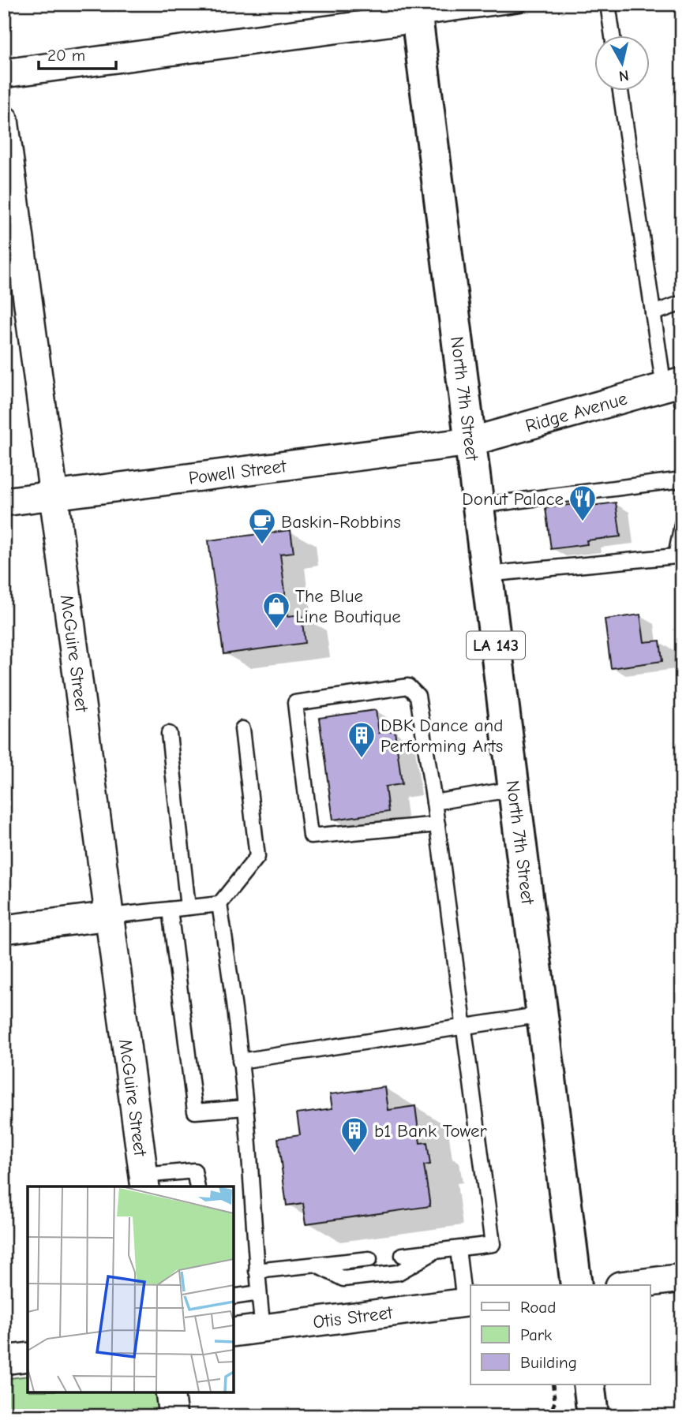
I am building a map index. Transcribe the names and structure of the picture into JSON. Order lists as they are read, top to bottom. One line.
{"streets":{"main road":["North 7th Street","LA 143"],"street":["Ridge Avenue","Powell Street","McGuire Street","Otis Street"]},"crossings":[["North 7th Street","Ridge Avenue"],["North 7th Street","Powell Street"],["Ridge Avenue","Powell Street"],["Powell Street","McGuire Street"]],"places":{"restaurant":["Donut Palace"],"cafe":["Baskin-Robbins"],"shop":["The Blue Line Boutique"],"building":["DBK Dance and Performing Arts","b1 Bank Tower"]},"legend":["Road","Park","Building"],"scale_bar":"20 m","north":"bottom"}
